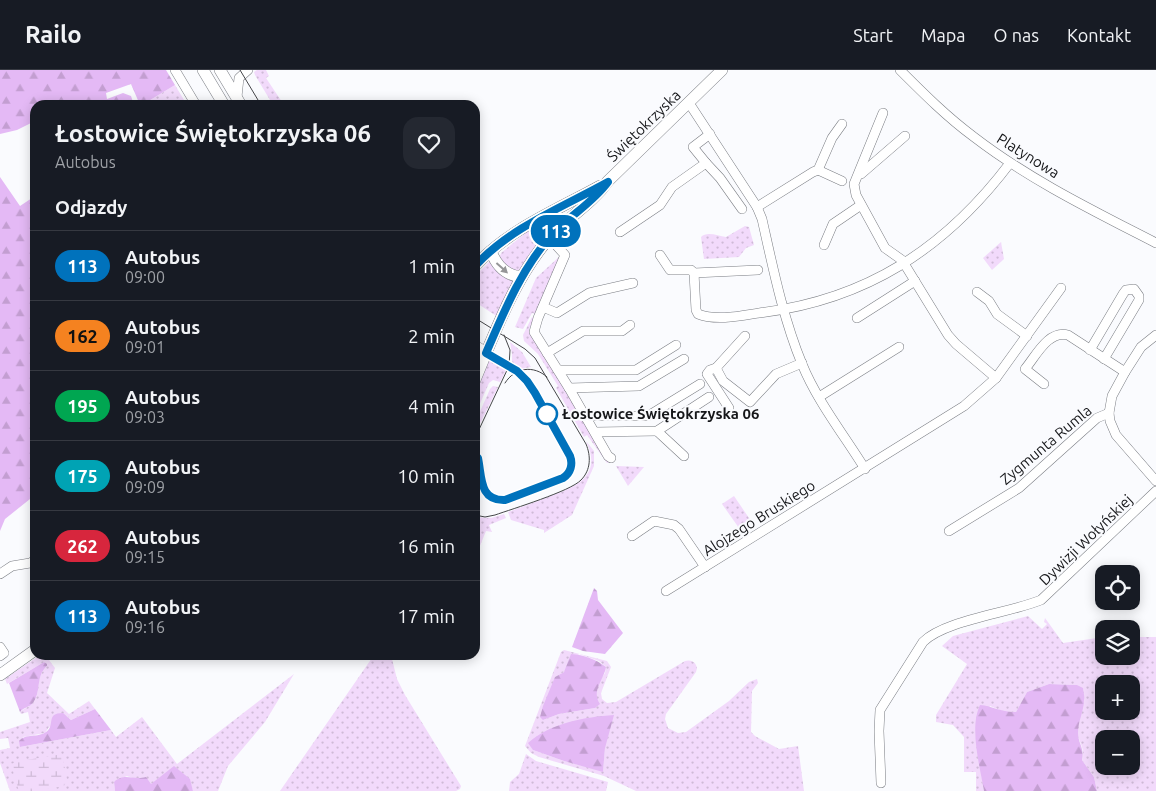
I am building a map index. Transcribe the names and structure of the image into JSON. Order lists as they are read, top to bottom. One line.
{"streets":{"main road":["Świętokrzyska"],"street":["Platynowa","Zygmunta Rumla","Alojzego Bruskiego","Dywizji Wołyńskiej"]},"places":["Łostowice Świętokrzyska 06"],"lines":["bus line 113"],"page":{"header":"Railo","nav":["Start","Mapa","O nas","Kontakt"],"on_map":"113","heading":[["Łostowice Świętokrzyska 06","Autobus"],"Odjazdy"],"list":[{"mark":"113","name":"Autobus","note":"09:00","value":"1 min"},{"mark":"162","name":"Autobus","note":"09:01","value":"2 min"},{"mark":"195","name":"Autobus","note":"09:03","value":"4 min"},{"mark":"175","name":"Autobus","note":"09:09","value":"10 min"},{"mark":"262","name":"Autobus","note":"09:15","value":"16 min"},{"mark":"113","name":"Autobus","note":"09:16","value":"17 min"}],"map_buttons":["+","−"]}}
